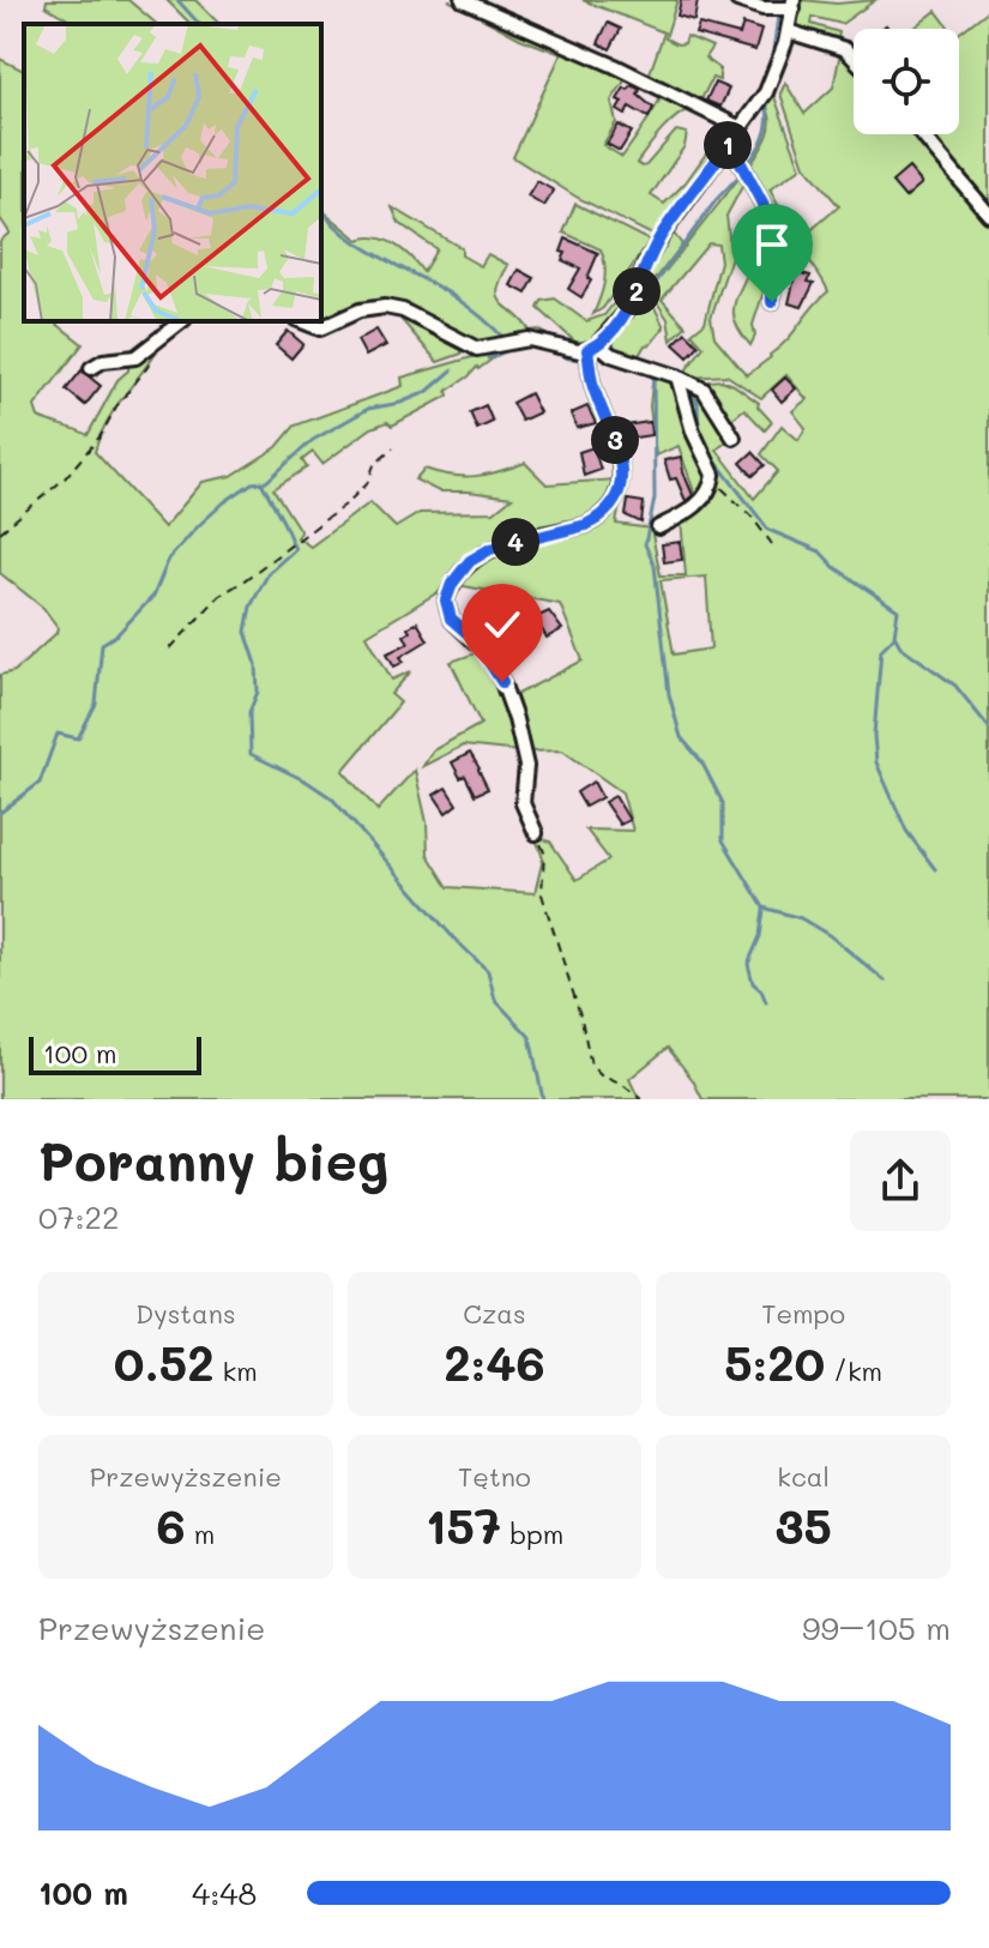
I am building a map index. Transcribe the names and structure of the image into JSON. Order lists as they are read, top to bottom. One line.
{"scale_bar":"100 m","page":{"pins":["1","2","3","4"],"scale":"100 m","heading":["Poranny bieg","07:22"],"stats":[["Dystans","0.52 km"],["Czas","2:46"],["Tempo","5:20 /km"],["Przewyższenie","6 m"],["Tętno","157 bpm"],["kcal","35"]],"chart":["Przewyższenie","99–105 m"],"list":[{"name":"100 m","note":"4:48"}]}}
